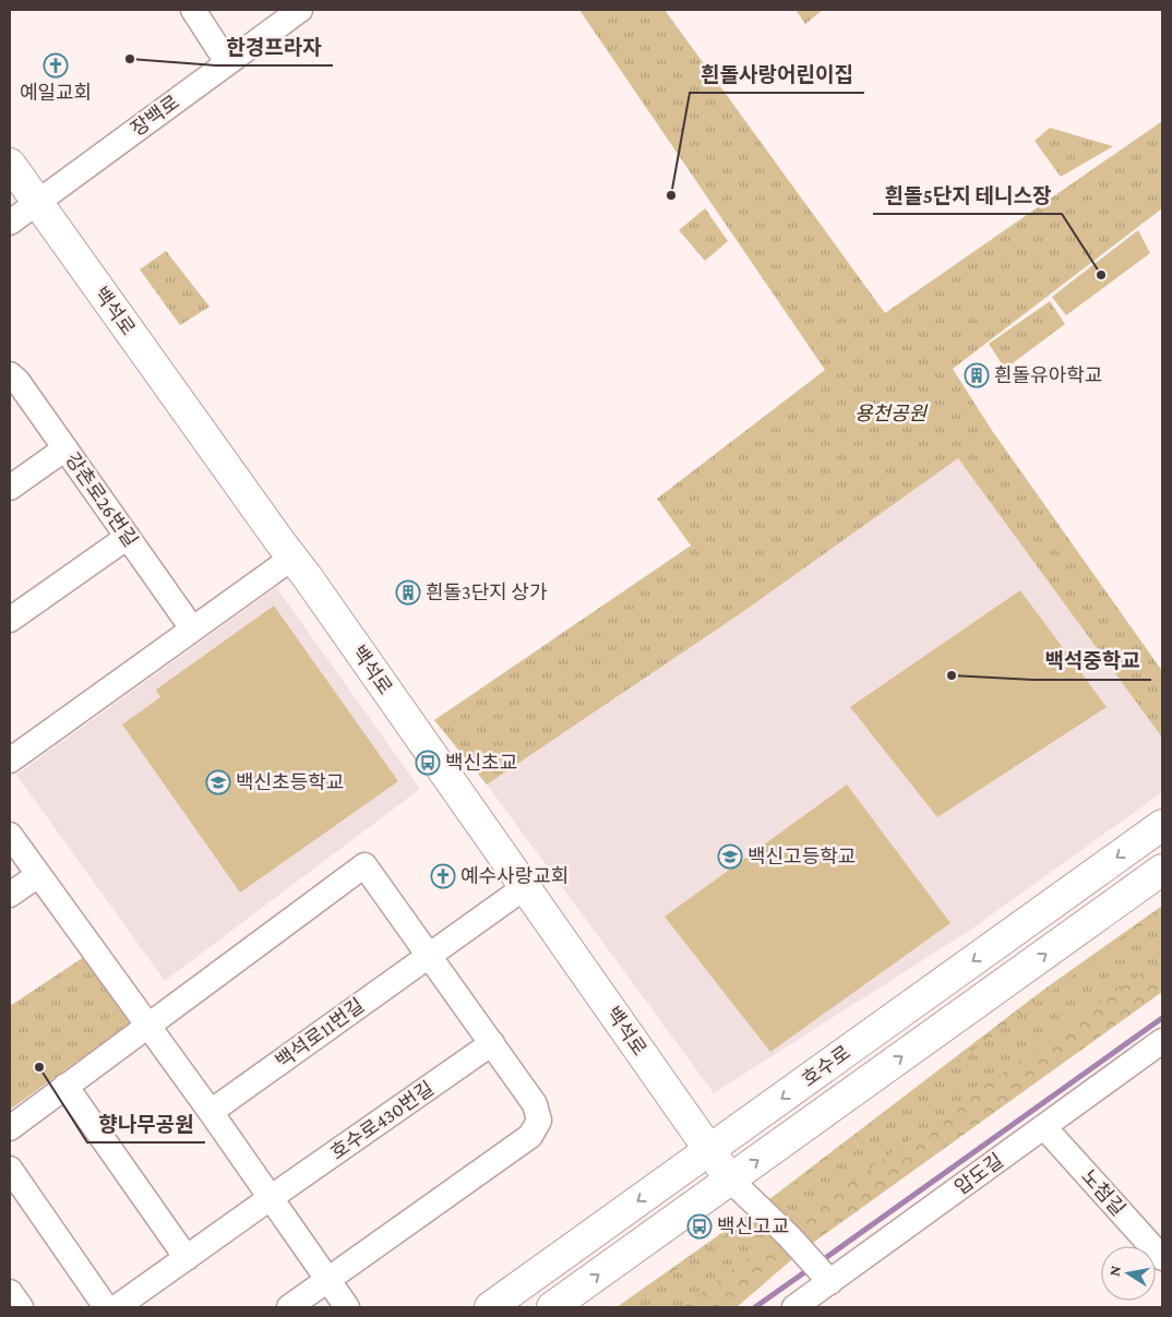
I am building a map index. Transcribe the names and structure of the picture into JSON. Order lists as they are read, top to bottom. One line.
{"streets":{"main road":["백석로","호수로"],"street":["장백로","강촌로26번길","백석로11번길","호수로430번길","압도길","노첨길"]},"crossings":[["장백로","백석로"],["백석로","백석로11번길"],["백석로","호수로"],["압도길","노첨길"]],"parks":["용천공원"],"places":{"other":["한경프라자","흰돌사랑어린이집","흰돌5단지 테니스장","백석중학교","향나무공원"],"church":["예일교회","예수사랑교회"],"building":["흰돌유아학교","흰돌3단지 상가"],"bus stop":["백신초교","백신고교"],"school or university":["백신초등학교","백신고등학교"]},"north":"left"}
